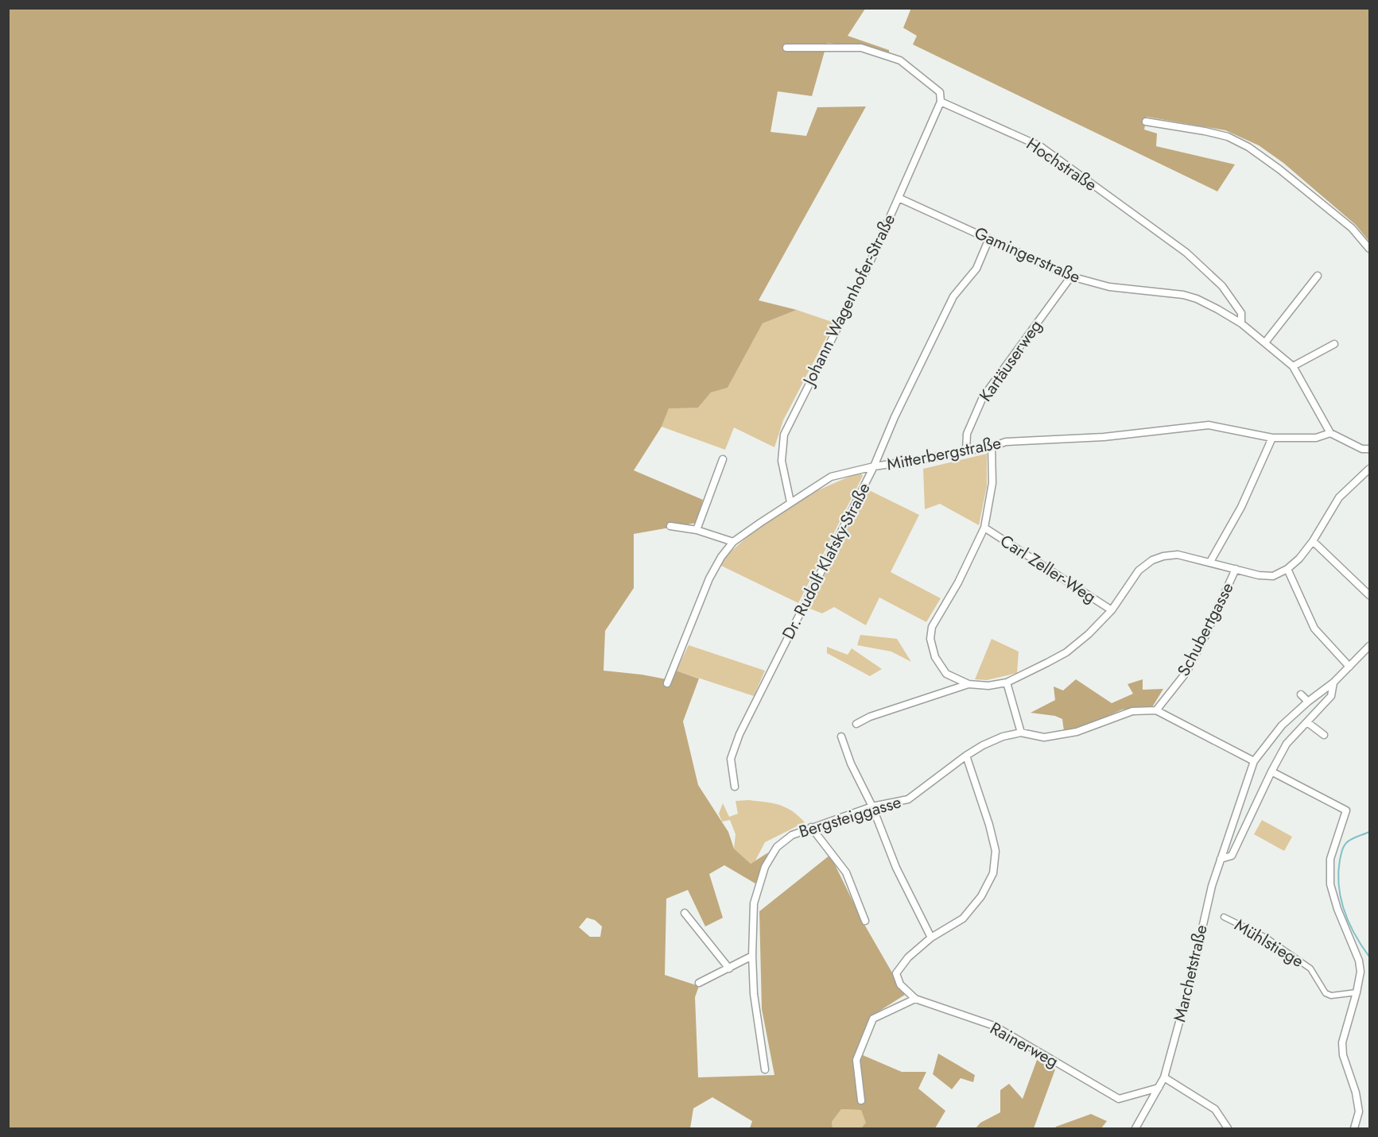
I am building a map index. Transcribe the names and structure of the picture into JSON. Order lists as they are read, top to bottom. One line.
{"streets":{"street":["Hochstraße","Gamingerstraße","Johann Wagenhofer-Straße","Kartäuserweg","Mitterbergstraße","Dr. Rudolf Klafsky-Straße","Carl Zeller-Weg","Schubertgasse","Bergsteiggasse","Mühlstiege","Marchetstraße","Rainerweg"]},"crossings":[["Hochstraße","Gamingerstraße"],["Hochstraße","Johann Wagenhofer-Straße"],["Gamingerstraße","Johann Wagenhofer-Straße"],["Gamingerstraße","Kartäuserweg"],["Gamingerstraße","Dr. Rudolf Klafsky-Straße"],["Johann Wagenhofer-Straße","Mitterbergstraße"],["Kartäuserweg","Mitterbergstraße"],["Mitterbergstraße","Dr. Rudolf Klafsky-Straße"],["Mitterbergstraße","Schubertgasse"],["Schubertgasse","Bergsteiggasse"],["Bergsteiggasse","Marchetstraße"],["Marchetstraße","Rainerweg"]]}
